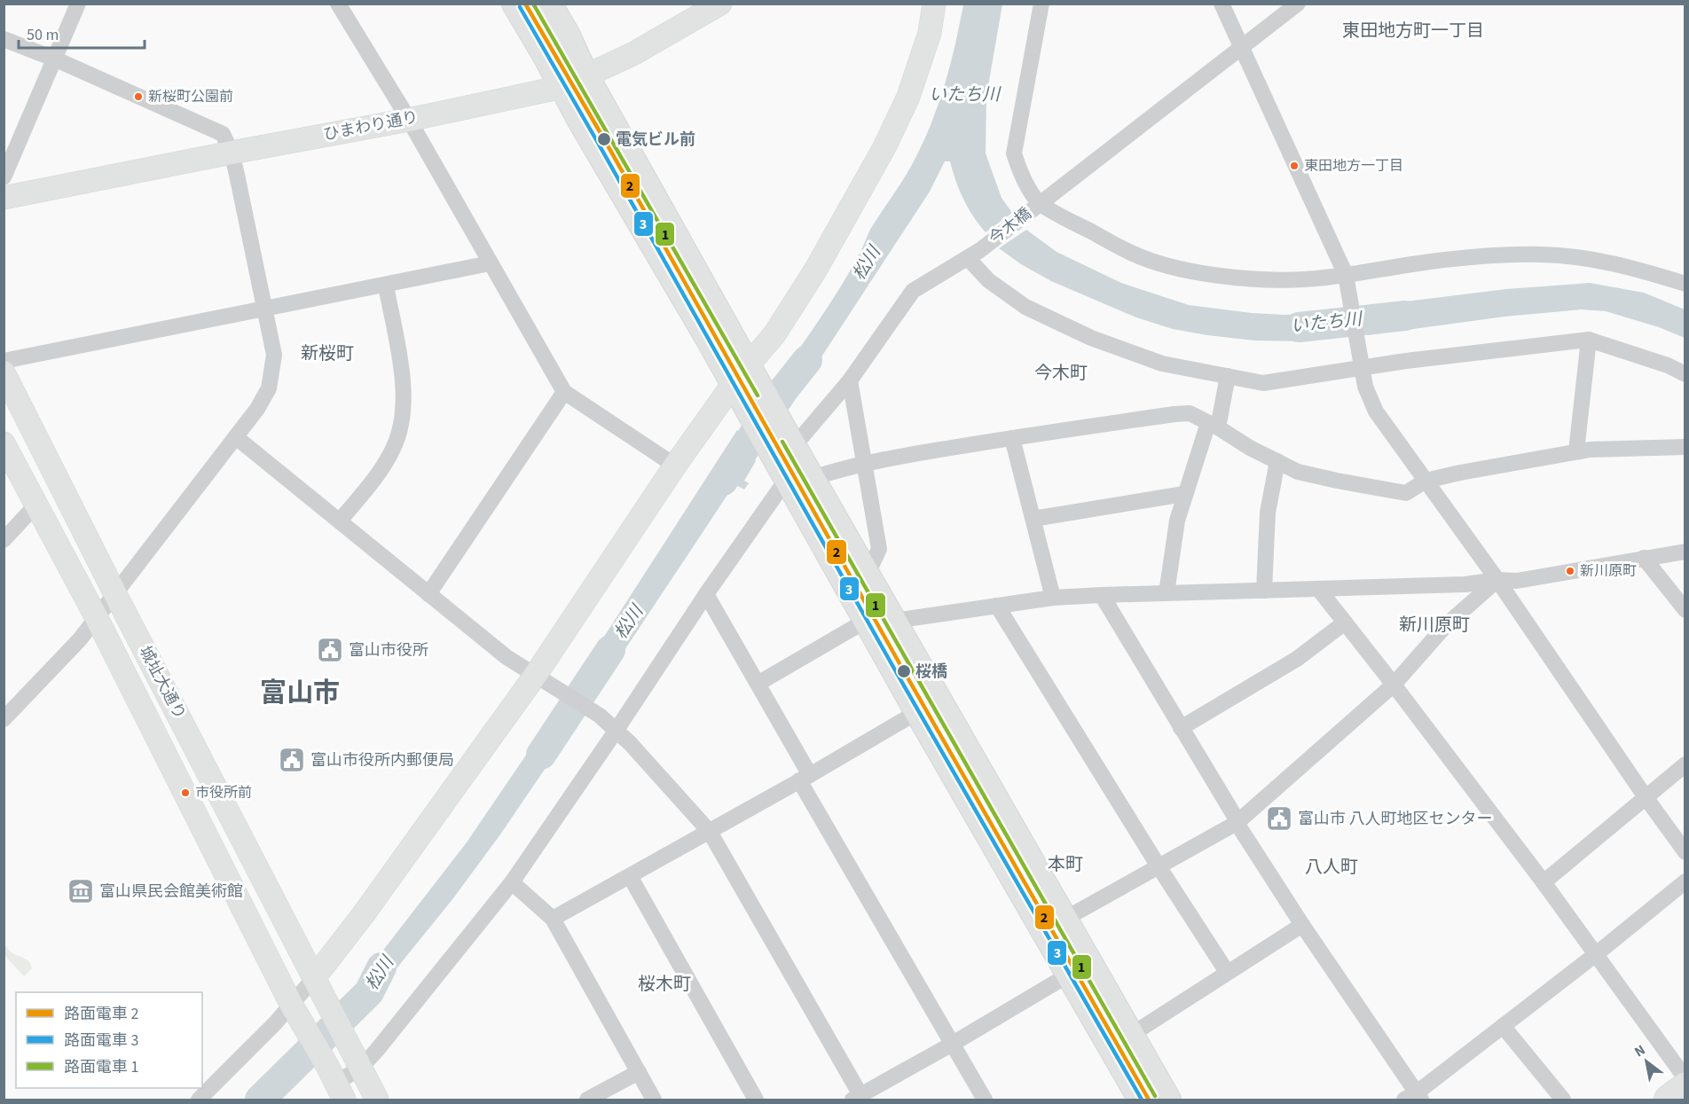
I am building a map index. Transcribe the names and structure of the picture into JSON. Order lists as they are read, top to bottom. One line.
{"streets":{"street":["ひまわり通り","今木橋","城址大通り"]},"districts":["東田地方町一丁目","新桜町","今木町","新川原町","富山市","本町","八人町","桜木町"],"water":["いたち川","松川"],"places":{"other":["新桜町公園前","電気ビル前","東田地方一丁目","新川原町","桜橋","市役所前"],"public building":["富山市役所","富山市役所内郵便局","富山市 八人町地区センター"],"museum":["富山県民会館美術館"]},"lines":["tram line 2","tram line 1","tram line 3"],"legend":["路面電車 2","路面電車 3","路面電車 1"],"scale_bar":"50 m","north":"top left"}
